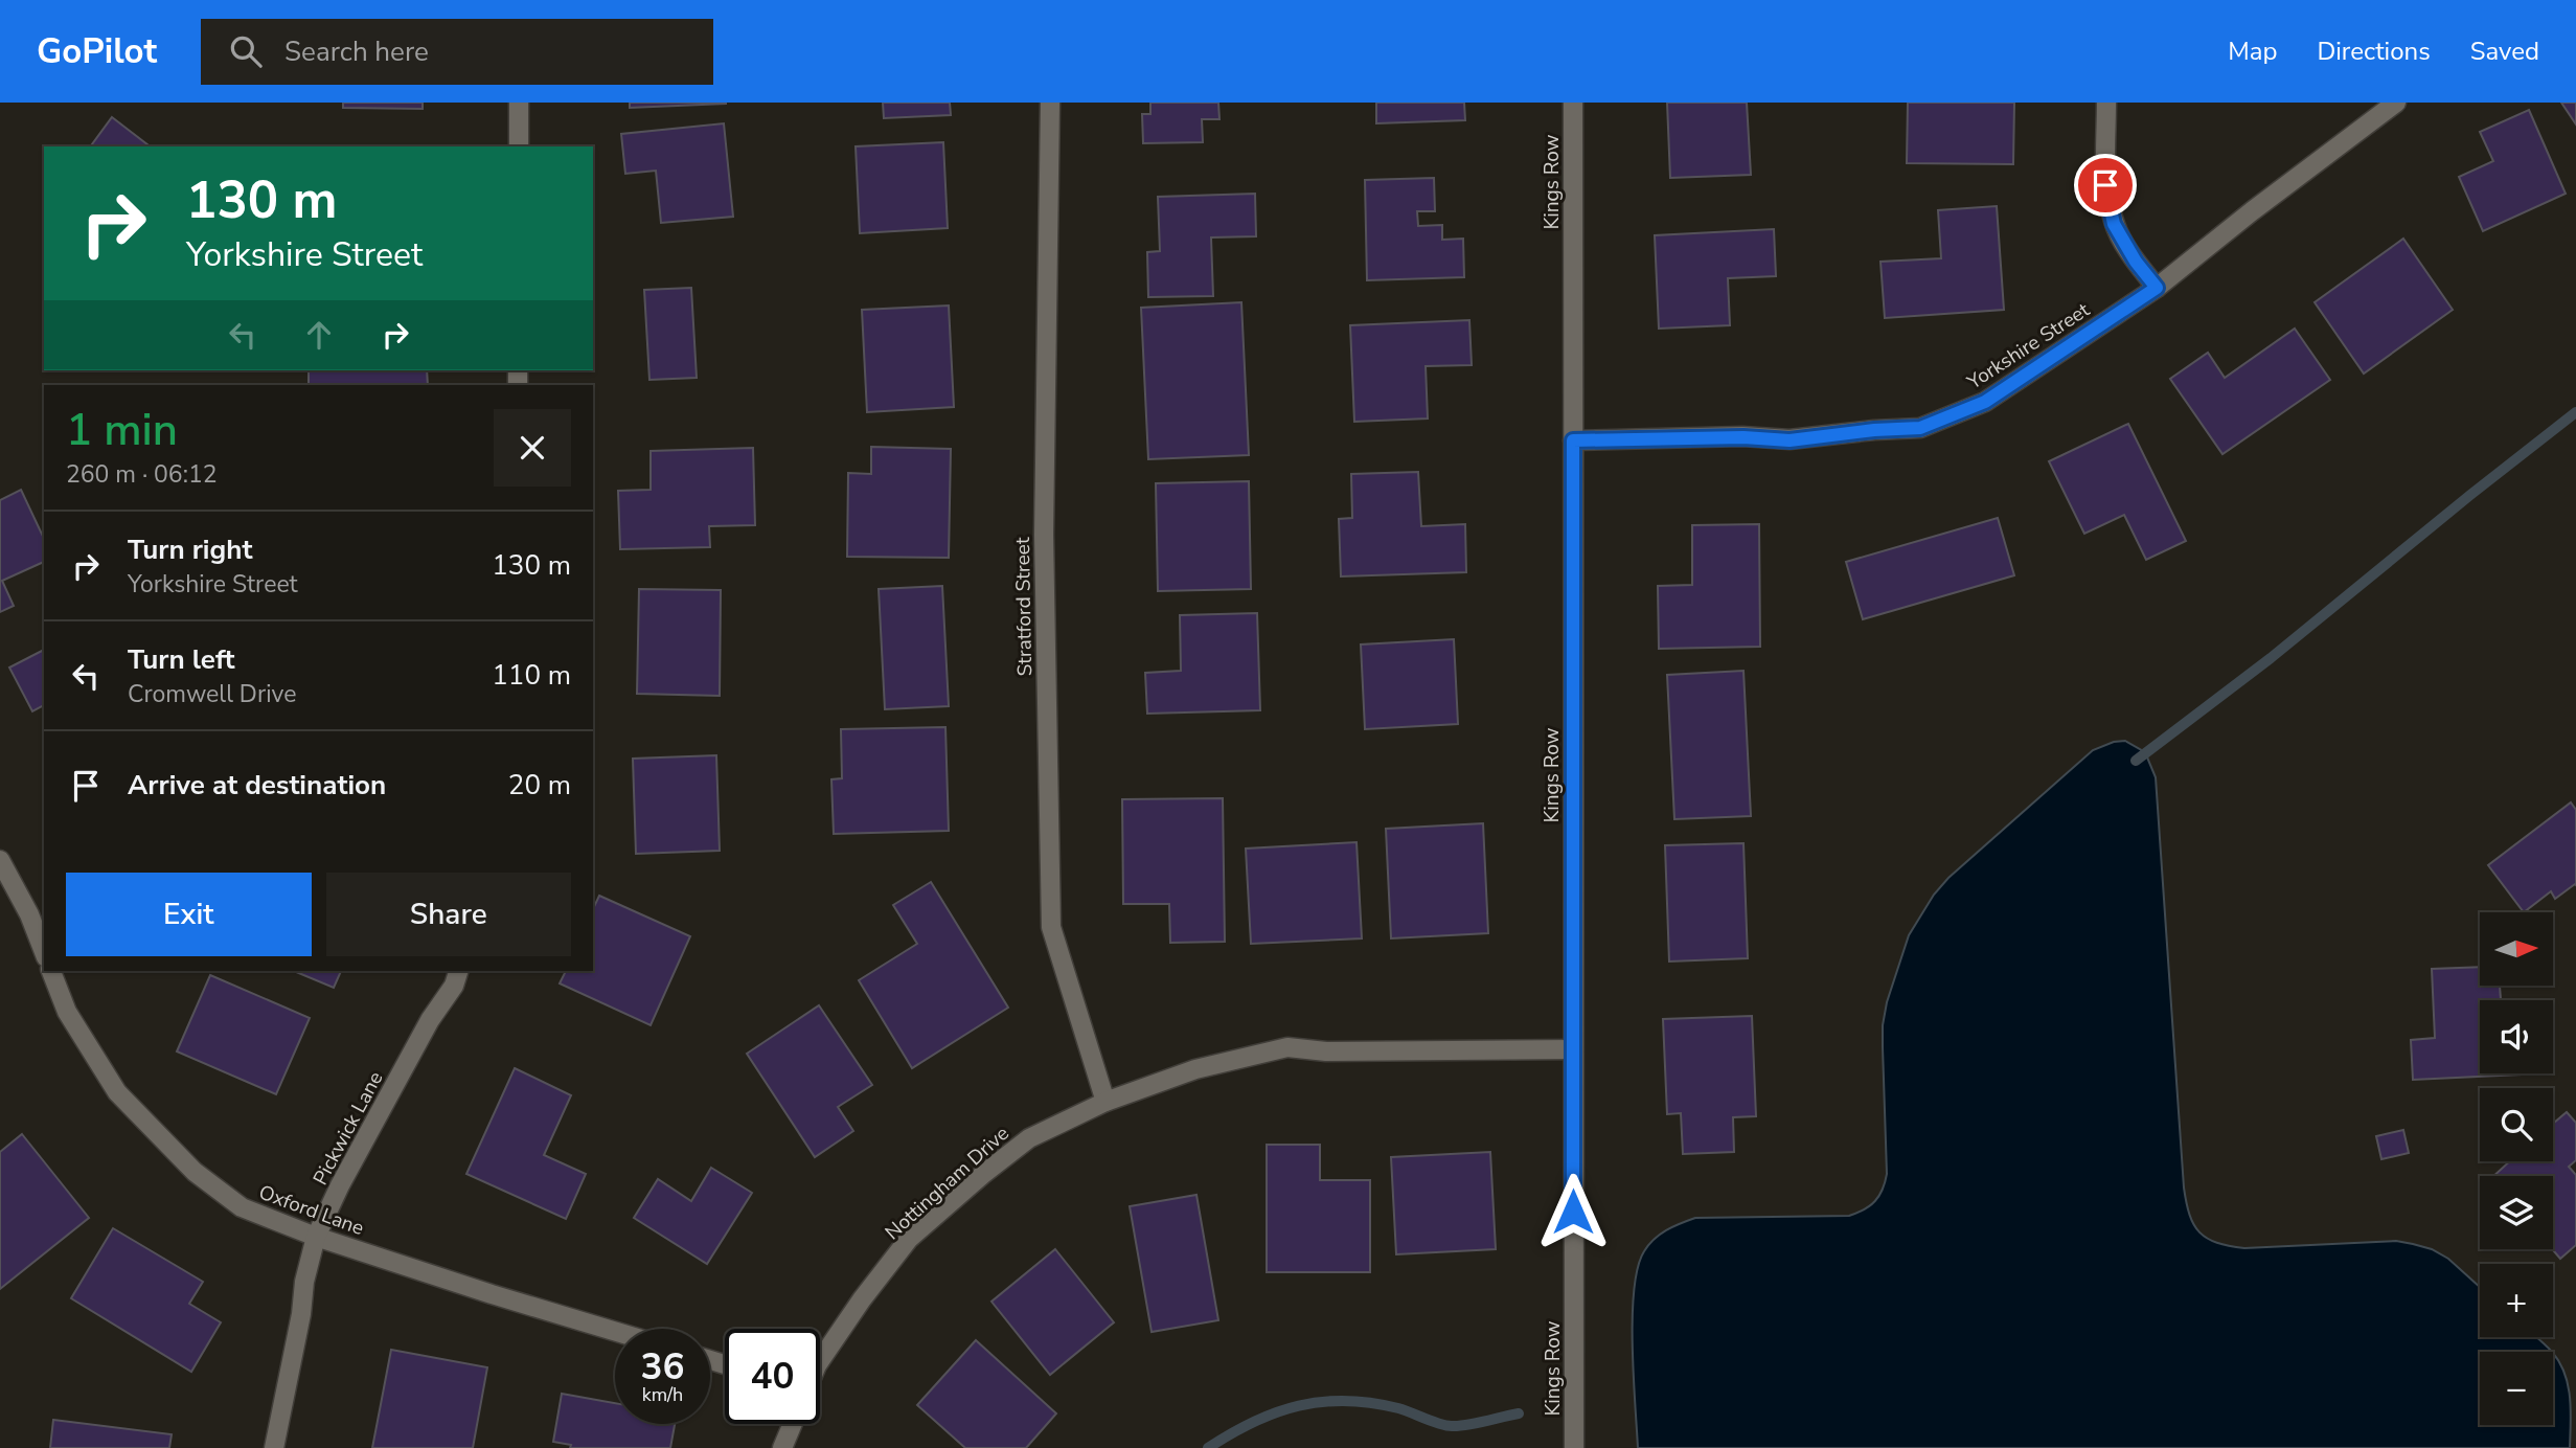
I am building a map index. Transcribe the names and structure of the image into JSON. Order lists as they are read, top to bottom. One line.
{"streets":{"street":["Kings Row","Yorkshire Street","Stratford Street","Pickwick Lane","Nottingham Drive","Oxford Lane"]},"crossings":[["Kings Row","Yorkshire Street"],["Kings Row","Nottingham Drive"],["Stratford Street","Nottingham Drive"],["Pickwick Lane","Oxford Lane"]],"north":"right","page":{"header":"GoPilot","search":"Search here","nav":["Map","Directions","Saved"],"turn":["130 m","Yorkshire Street"],"heading":["1 min","260 m · 06:12"],"list":[{"name":"Turn right","note":"Yorkshire Street","value":"130 m"},{"name":"Turn left","note":"Cromwell Drive","value":"110 m"},{"name":"Arrive at destination","value":"20 m"}],"buttons":["Exit","Share"],"map_buttons":["+","−"],"speed":"36 km/h","limit":"40"}}
